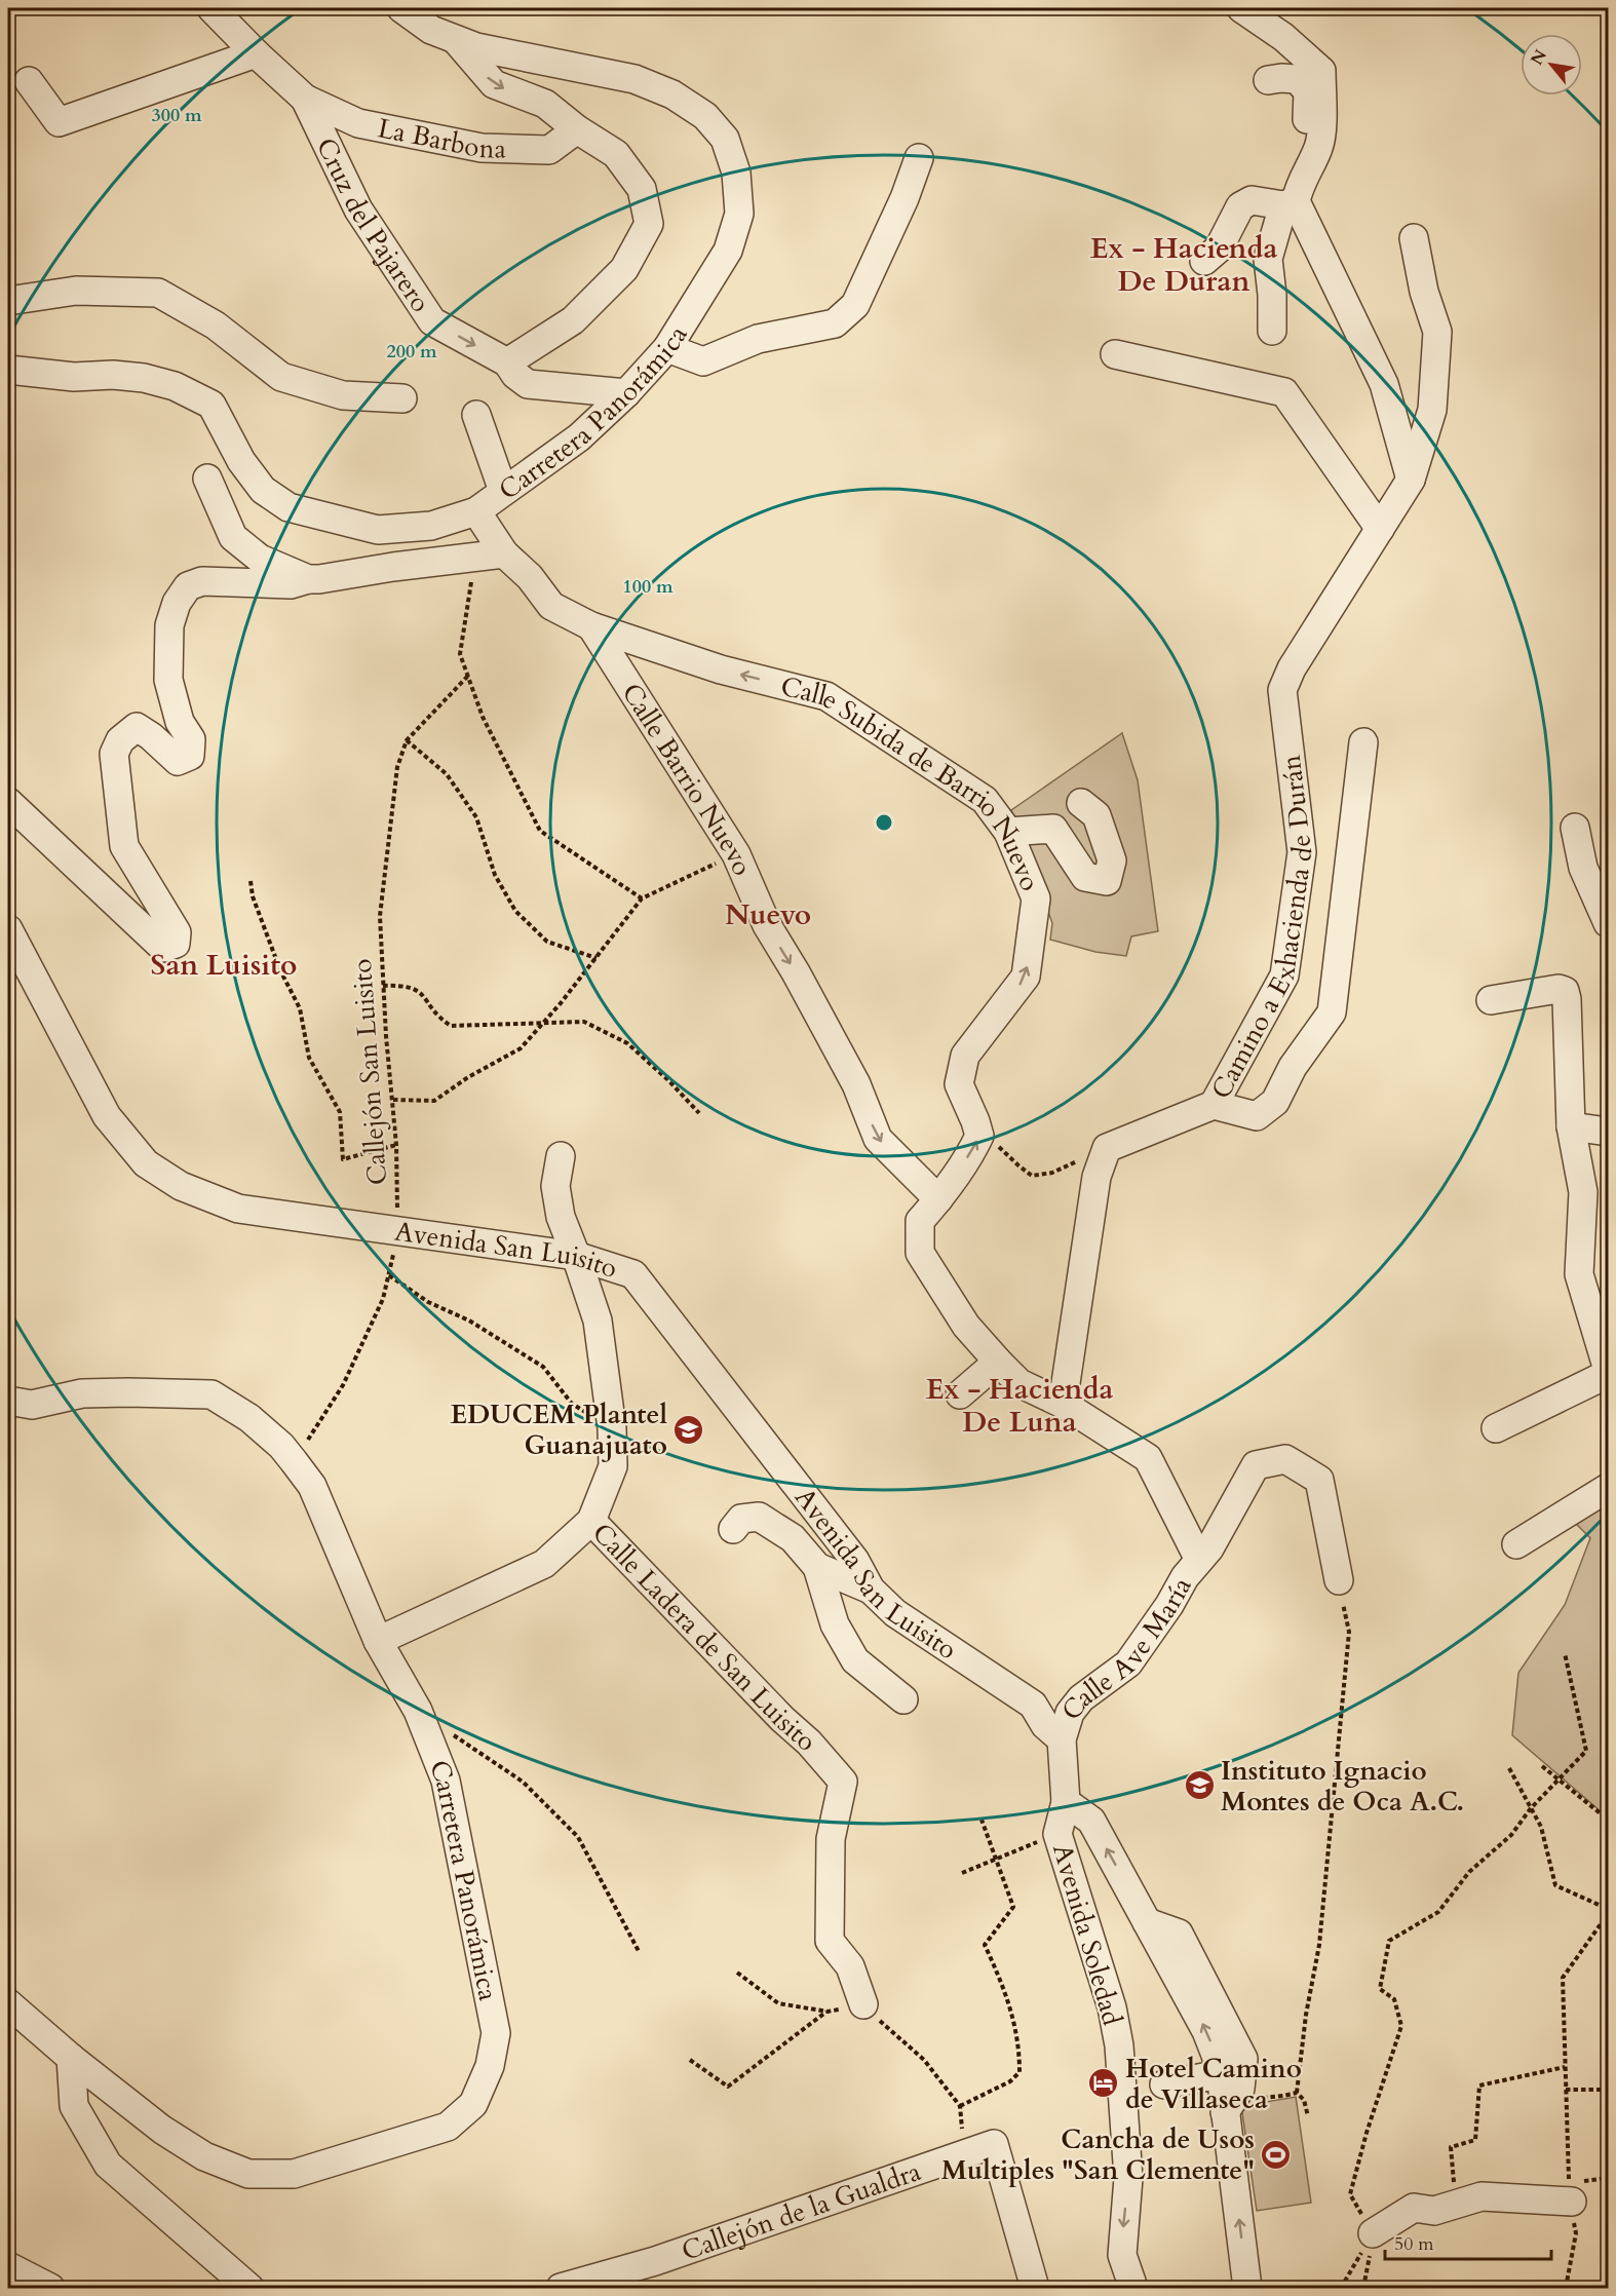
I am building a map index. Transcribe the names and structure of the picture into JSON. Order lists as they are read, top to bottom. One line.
{"streets":{"street":["La Barbona","Cruz del Pajarero","Carretera Panorámica","Calle Barrio Nuevo","Calle Subida de Barrio Nuevo","Camino a Exhacienda de Durán","Avenida San Luisito","Calle Ladera de San Luisito","Calle Ave María","Avenida Soledad","Callejón de la Gualdra"],"path":["Callejón San Luisito"]},"crossings":[["La Barbona","Cruz del Pajarero"],["Cruz del Pajarero","Carretera Panorámica"],["Carretera Panorámica","Callejón San Luisito"],["Calle Barrio Nuevo","Calle Subida de Barrio Nuevo"],["Callejón San Luisito","Avenida San Luisito"],["Avenida San Luisito","Calle Ladera de San Luisito"],["Avenida San Luisito","Calle Ave María"]],"one_way":["Calle Barrio Nuevo"],"districts":["Ex - Hacienda De Duran","Nuevo","San Luisito","Ex - Hacienda De Luna"],"places":{"school or university":["EDUCEM Plantel Guanajuato","Instituto Ignacio Montes de Oca A.C."],"hotel":["Hotel Camino de Villaseca"],"sports":["Cancha de Usos Multiples \"San Clemente\""]},"scale_bar":"50 m","north":"top left","rings":["300 m","200 m","100 m"]}
